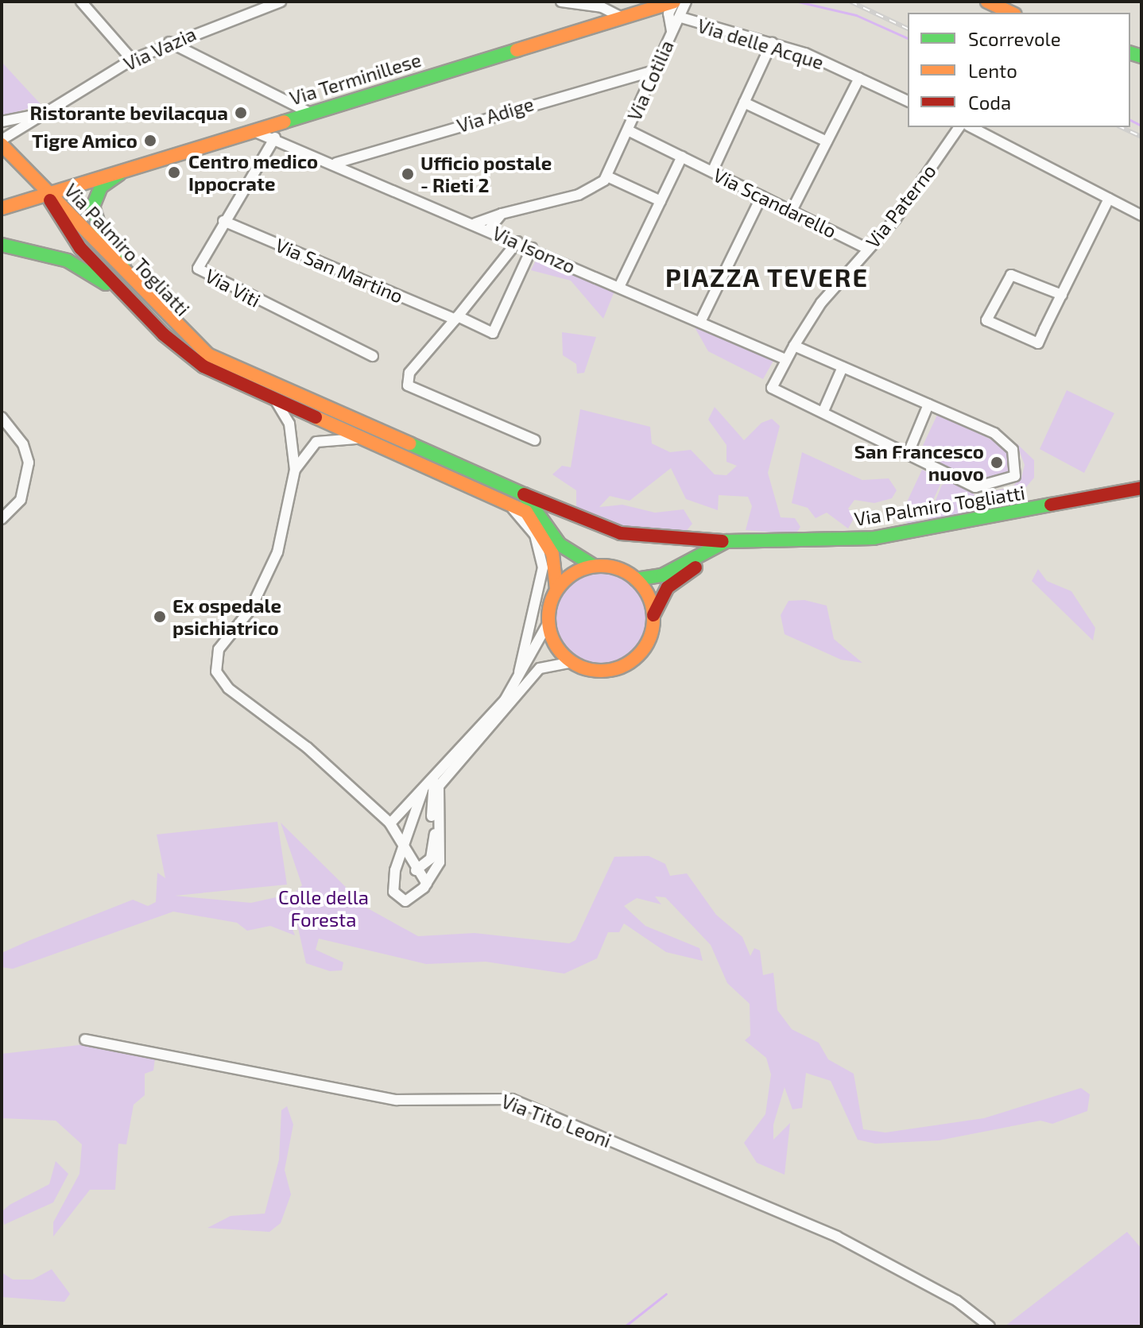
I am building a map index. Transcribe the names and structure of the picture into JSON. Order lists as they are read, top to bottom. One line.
{"streets":{"street":["Via delle Acque","Via Vazia","Via Terminillese","Via Cotilia","Via Adige","Via Scandarello","Via Paterno","Via Palmiro Togliatti","Via Isonzo","Via San Martino","Via Viti","Via Tito Leoni"]},"crossings":[["Via delle Acque","Via Terminillese"],["Via delle Acque","Via Cotilia"],["Via Terminillese","Via Palmiro Togliatti"],["Via Terminillese","Via Isonzo"],["Via Cotilia","Via Adige"],["Via Adige","Via Isonzo"],["Via Scandarello","Via Paterno"],["Via Paterno","Via Isonzo"],["Via Isonzo","Via San Martino"],["Via Isonzo","Via Viti"],["Via San Martino","Via Viti"]],"districts":["PIAZZA TEVERE"],"parks":["Colle della Foresta"],"places":["Ristorante bevilacqua","Tigre Amico","Centro medico Ippocrate","Ufficio postale - Rieti 2","San Francesco nuovo","Ex ospedale psichiatrico"],"legend":["Scorrevole","Lento","Coda"]}
